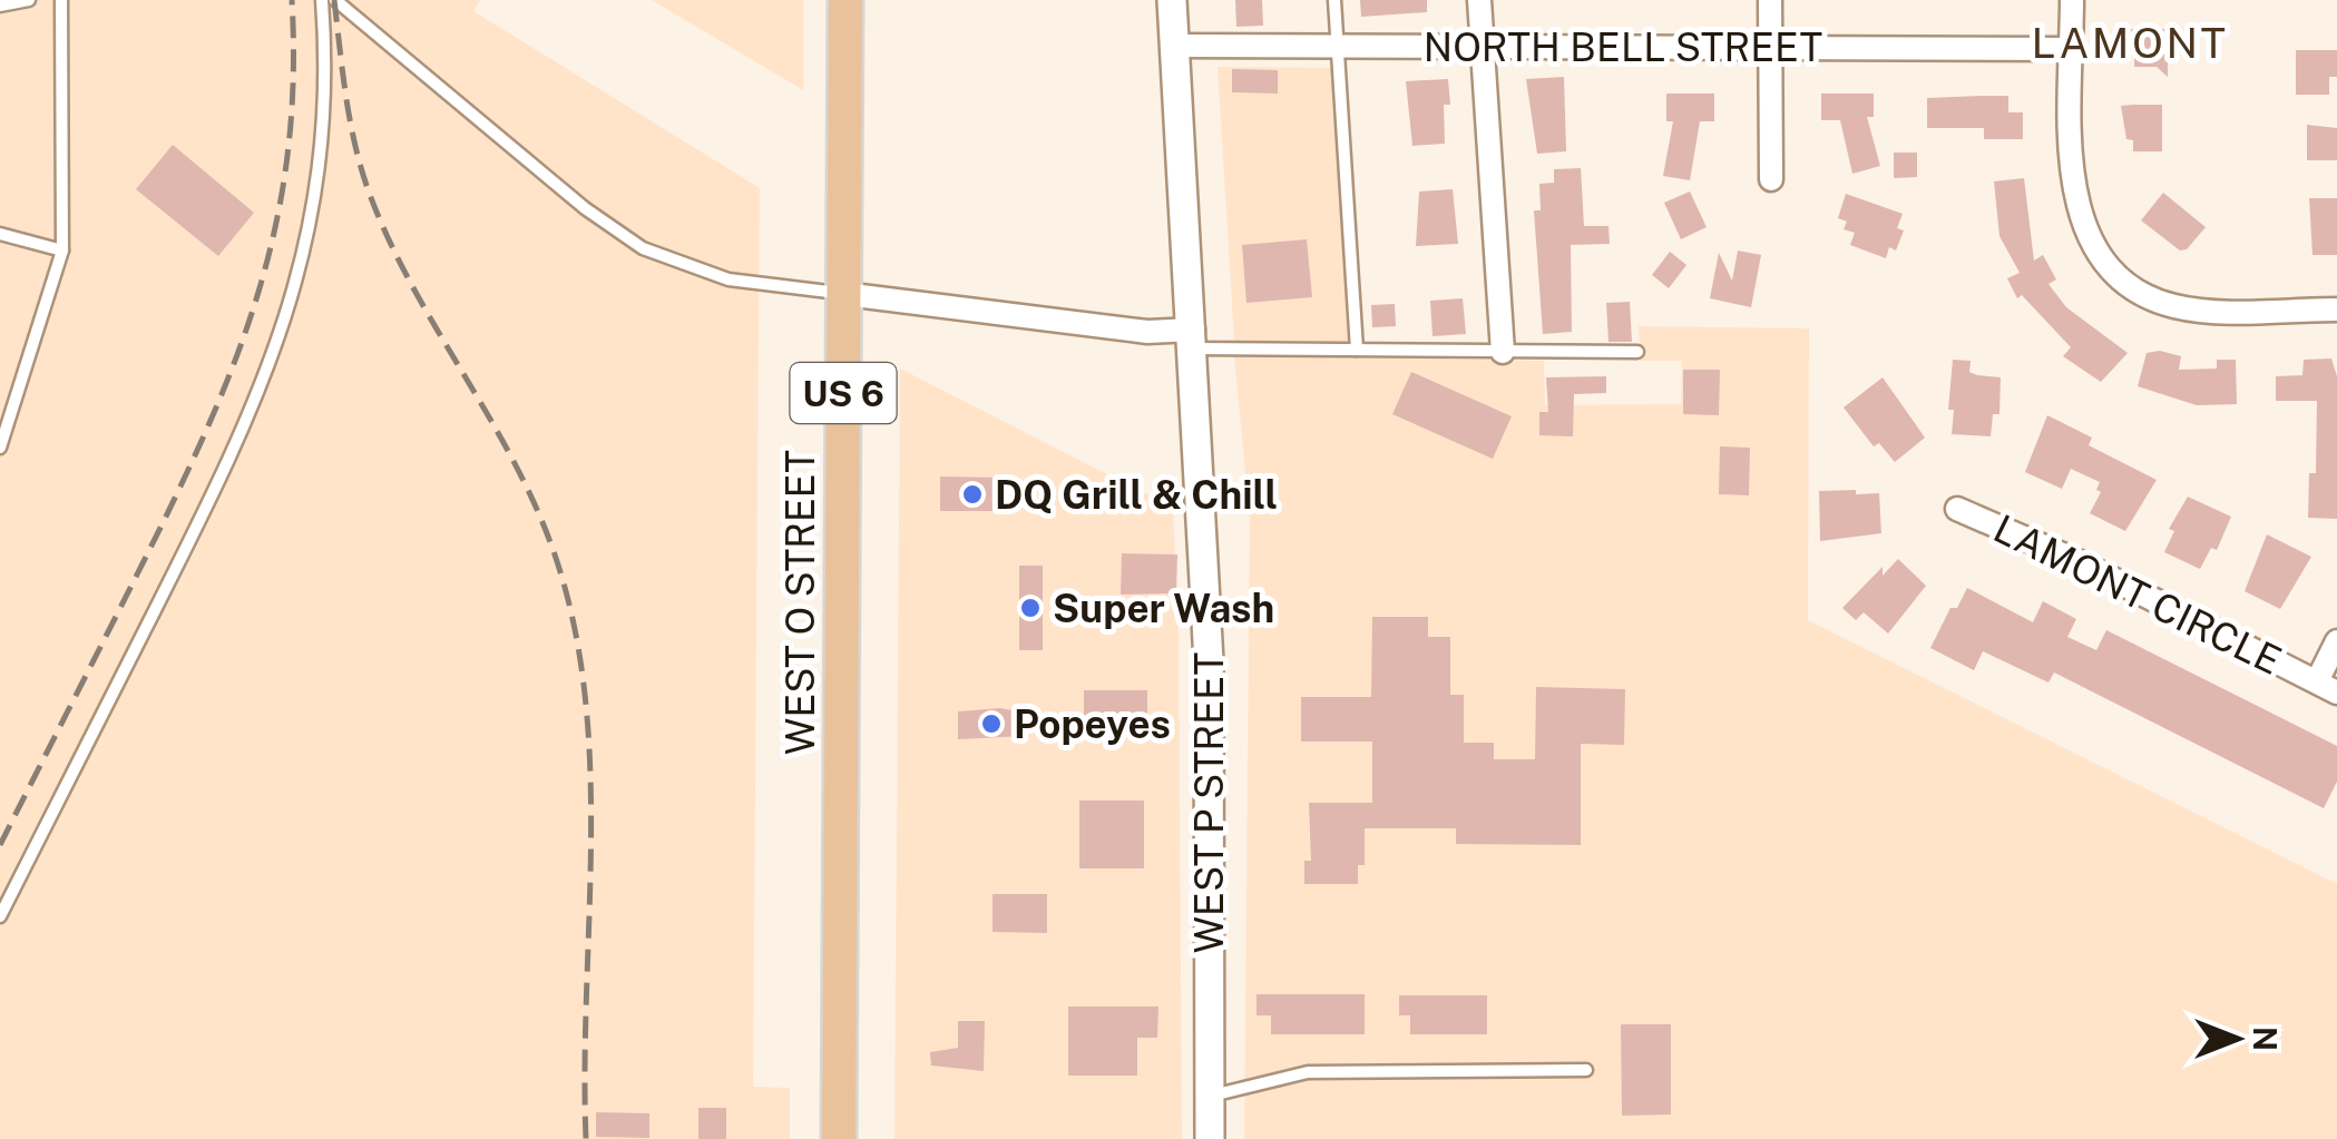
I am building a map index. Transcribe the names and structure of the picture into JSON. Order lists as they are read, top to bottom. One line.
{"streets":{"main road":["US 6","WEST O STREET"],"street":["NORTH BELL STREET","LAMONT CIRCLE","WEST P STREET"]},"crossings":[["NORTH BELL STREET","WEST P STREET"]],"districts":["LAMONT"],"places":["DQ Grill & Chill","Super Wash","Popeyes"],"north":"right"}
